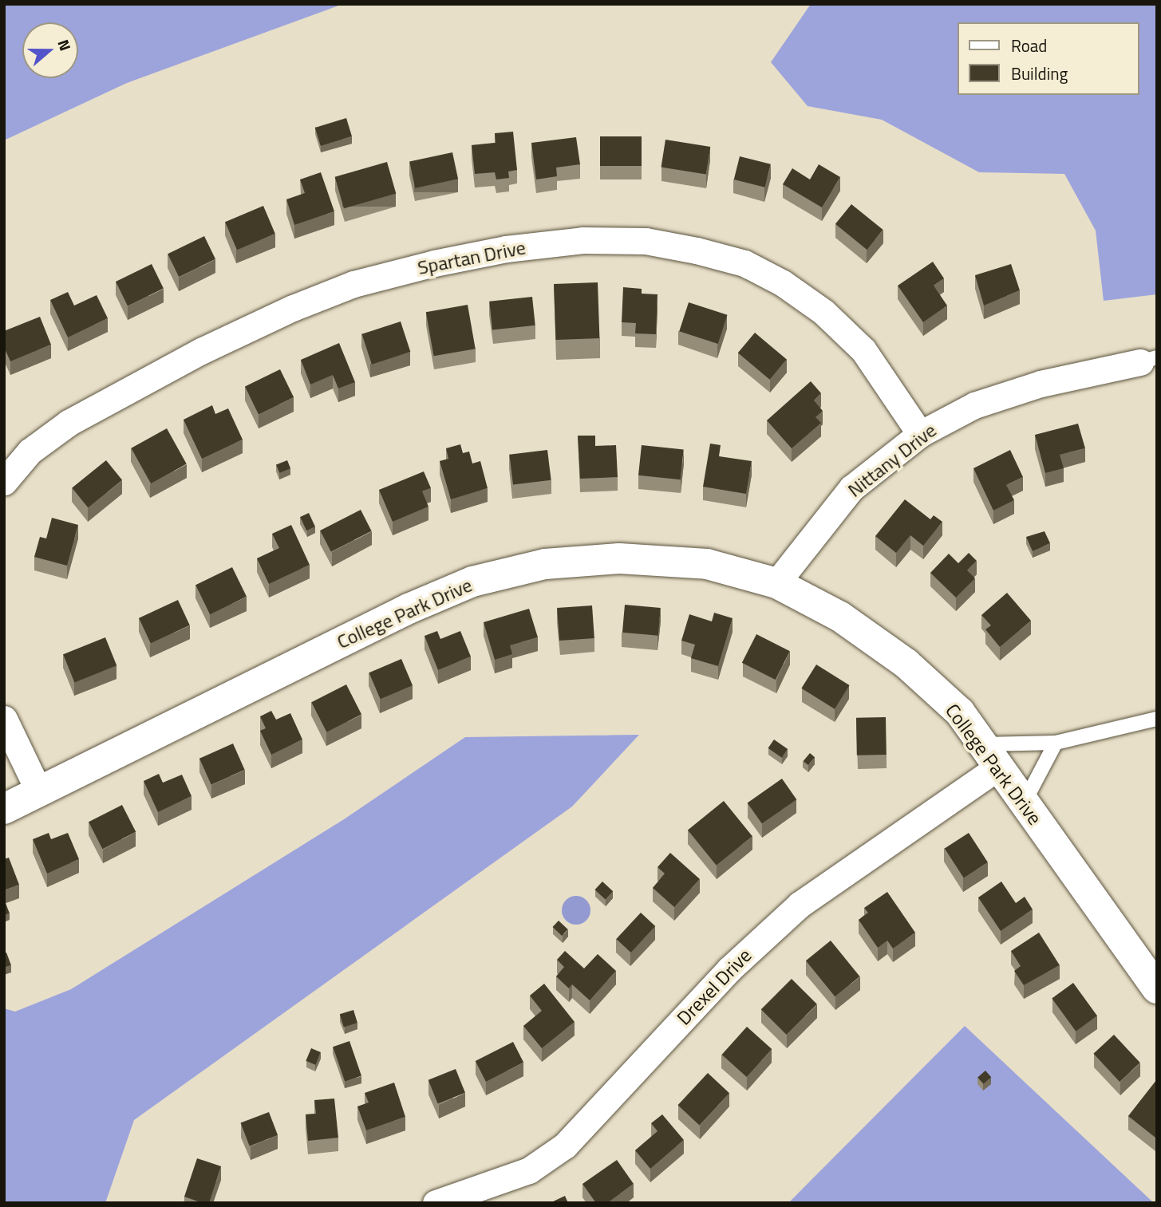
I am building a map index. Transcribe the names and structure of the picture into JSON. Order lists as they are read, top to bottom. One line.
{"streets":{"street":["Spartan Drive","Nittany Drive","College Park Drive","Drexel Drive"]},"crossings":[["Spartan Drive","Nittany Drive"],["Nittany Drive","College Park Drive"],["College Park Drive","Drexel Drive"]],"legend":["Road","Building"],"north":"right"}
